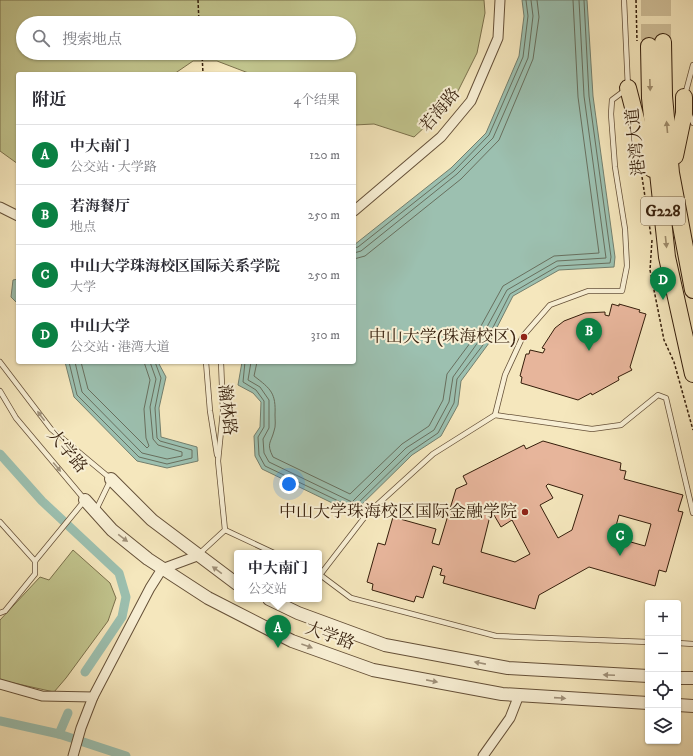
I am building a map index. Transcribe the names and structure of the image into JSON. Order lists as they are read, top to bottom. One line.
{"streets":{"highway":["港湾大道","G228"],"street":["若海路","大学路"],"lane":["瀚林路"]},"places":["中山大学(珠海校区)","中山大学珠海校区国际金融学院"],"page":{"search":"搜索地点","heading":["附近","4个结果"],"list":[{"mark":"A","name":"中大南门","note":"公交站 · 大学路","value":"120 m"},{"mark":"B","name":"若海餐厅","note":"地点","value":"250 m"},{"mark":"C","name":"中山大学珠海校区国际关系学院","note":"大学","value":"250 m"},{"mark":"D","name":"中山大学","note":"公交站 · 港湾大道","value":"310 m"}],"pins":["D","B","C","A"],"popup":["中大南门","公交站"],"map_buttons":["+","−"]}}
